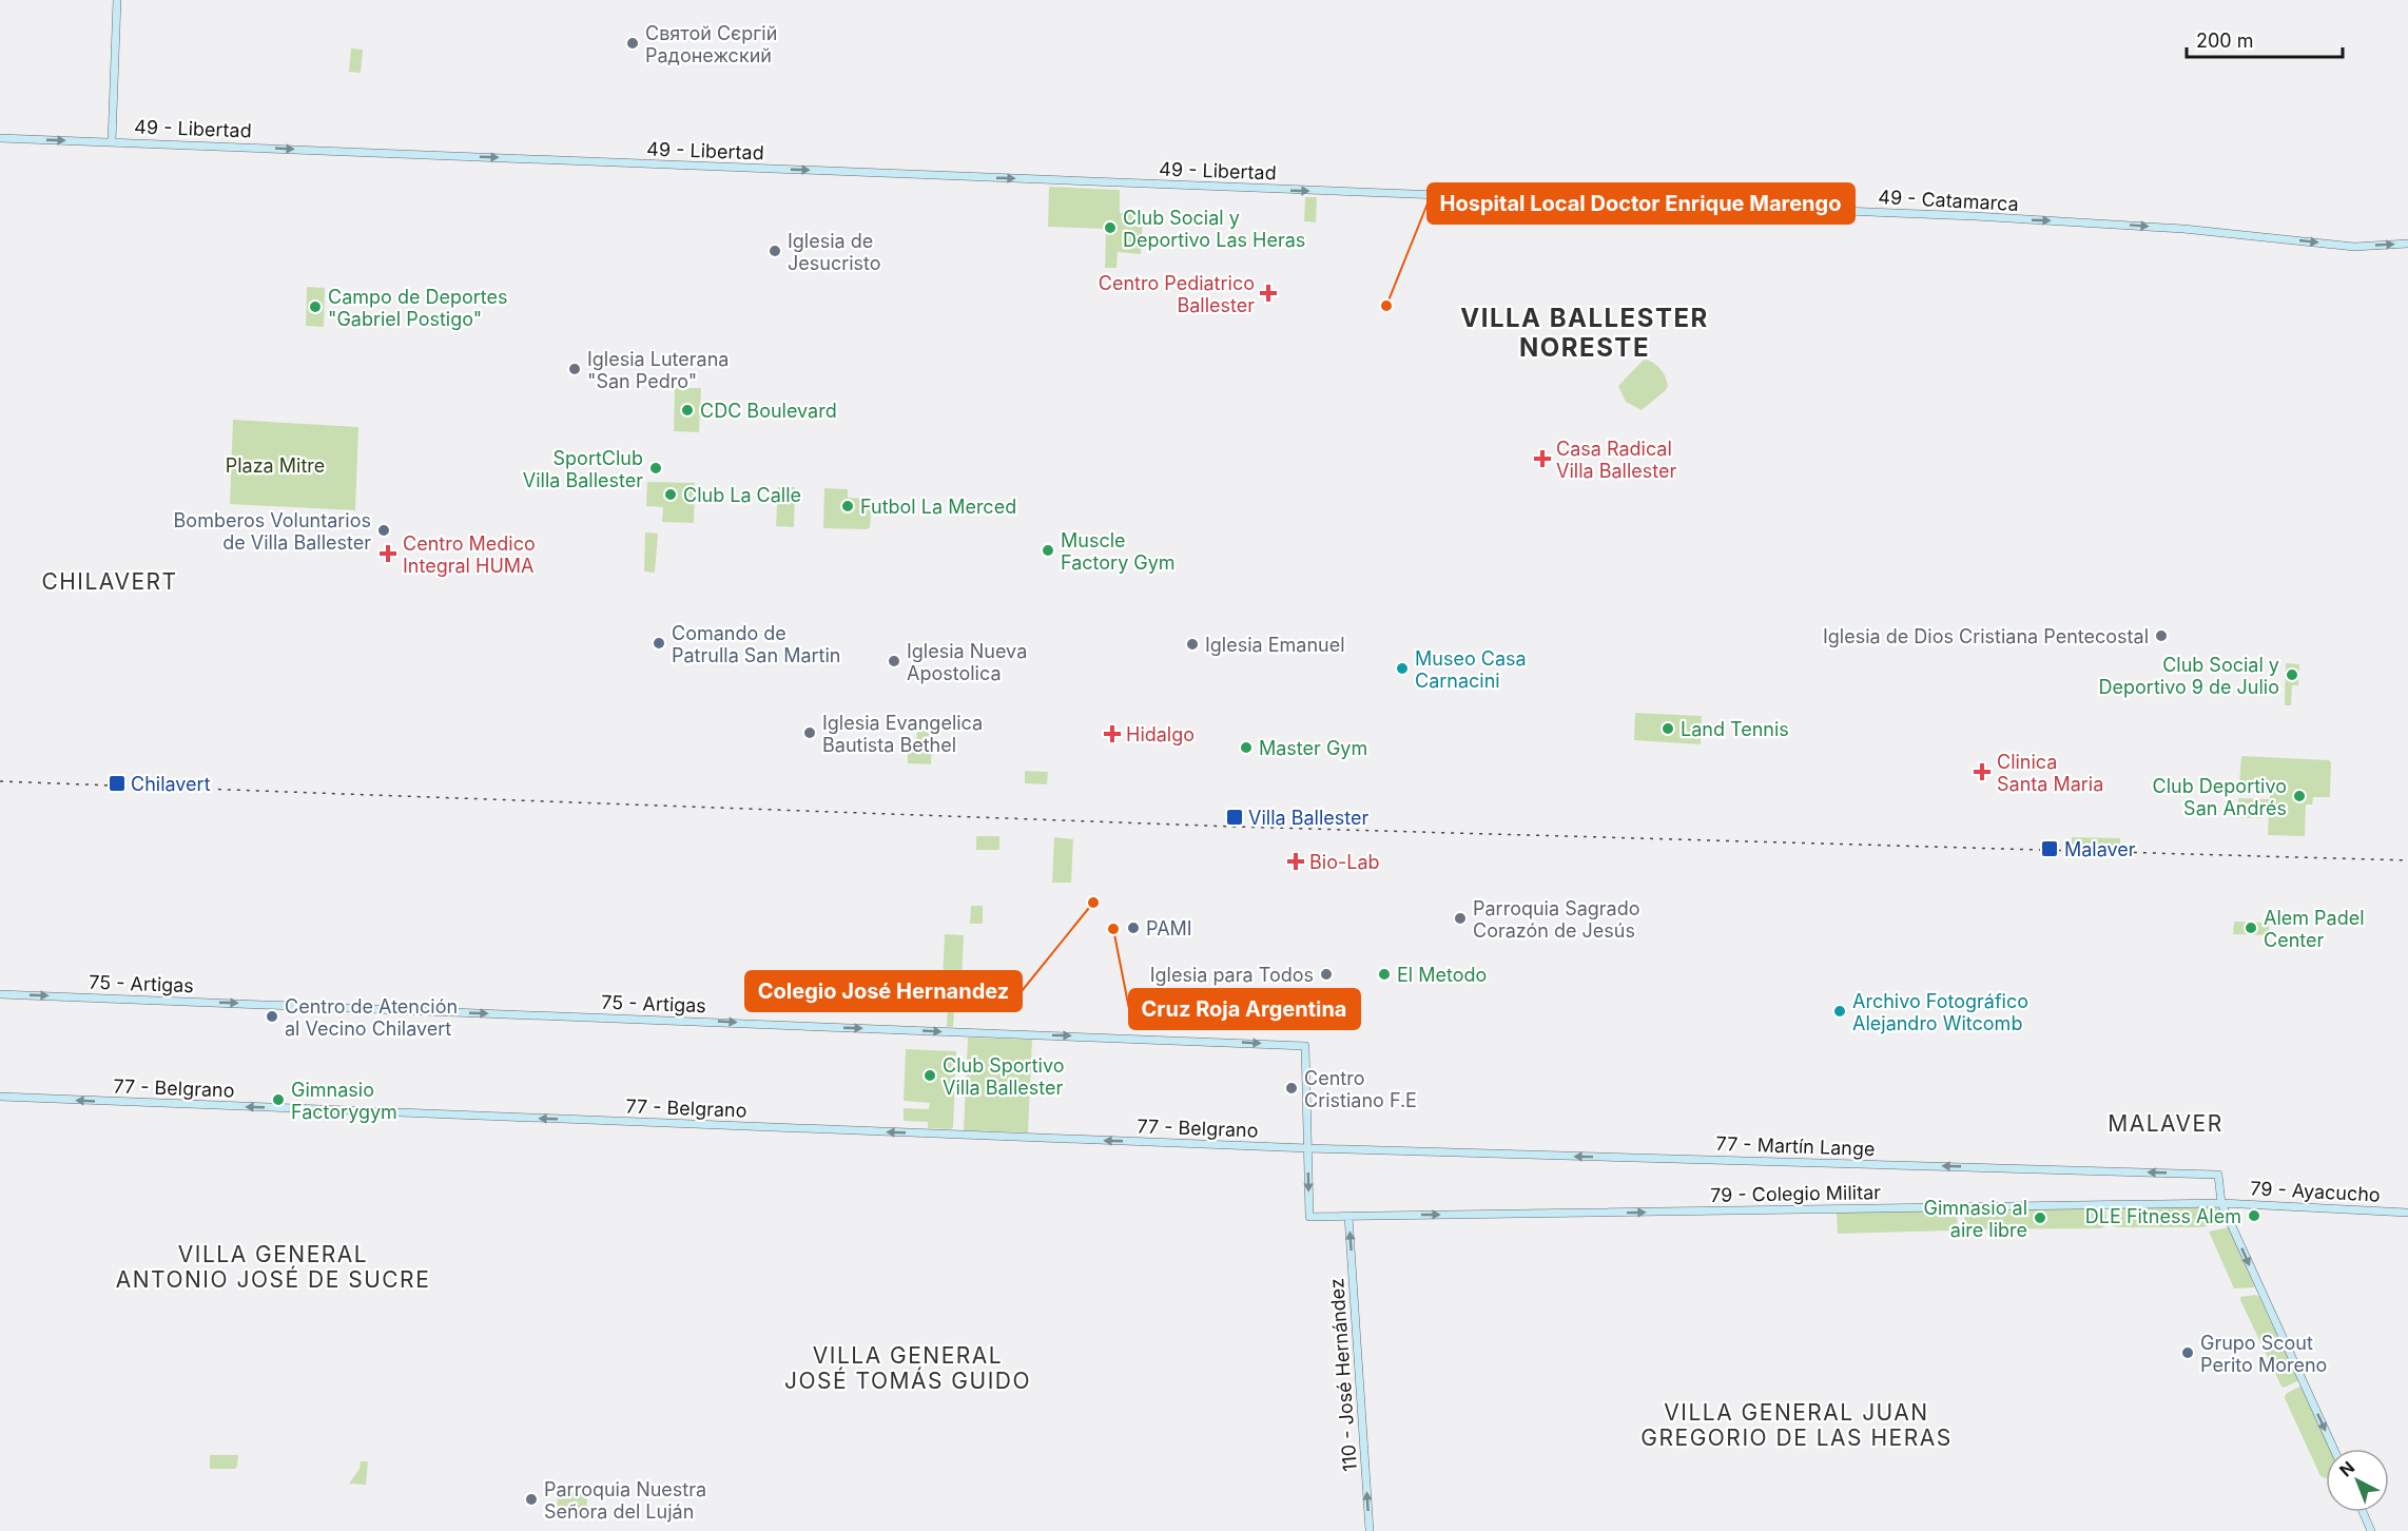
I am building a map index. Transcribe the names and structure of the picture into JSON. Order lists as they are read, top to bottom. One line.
{"streets":{"street":["49 - Libertad","49 - Catamarca","75 - Artigas","77 - Belgrano","77 - Martín Lange","79 - Ayacucho","79 - Colegio Militar","110 - José Hernández"]},"crossings":[["49 - Libertad","49 - Catamarca"],["75 - Artigas","77 - Belgrano"],["75 - Artigas","79 - Colegio Militar"],["77 - Belgrano","77 - Martín Lange"],["77 - Belgrano","79 - Colegio Militar"],["77 - Martín Lange","79 - Ayacucho"],["77 - Martín Lange","79 - Colegio Militar"],["79 - Ayacucho","79 - Colegio Militar"],["79 - Colegio Militar","110 - José Hernández"]],"one_way":["49 - Libertad","49 - Catamarca","75 - Artigas","77 - Belgrano","77 - Martín Lange","79 - Colegio Militar","110 - José Hernández"],"districts":["VILLA BALLESTER NORESTE","CHILAVERT","MALAVER","VILLA GENERAL ANTONIO JOSÉ DE SUCRE","VILLA GENERAL JOSÉ TOMÁS GUIDO","VILLA GENERAL JUAN GREGORIO DE LAS HERAS"],"parks":["Plaza Mitre"],"places":{"other":["Святой Cєргій Pадонежский","Club Social y Deportivo Las Heras","Iglesia de Jesucristo","Hospital Local Doctor Enrique Marengo","Campo de Deportes \"Gabriel Postigo\"","Iglesia Luterana \"San Pedro\"","CDC Boulevard","SportClub Villa Ballester","Club La Calle","Futbol La Merced","Bomberos Voluntarios de Villa Ballester","Muscle Factory Gym","Iglesia de Dios Cristiana Pentecostal","Comando de Patrulla San Martin","Iglesia Emanuel","Iglesia Nueva Apostolica","Museo Casa Carnacini","Club Social y Deportivo 9 de Julio","Land Tennis","Iglesia Evangelica Bautista Bethel","Master Gym","Club Deportivo San Andrés","Colegio José Hernandez","Parroquia Sagrado Corazón de Jesús","PAMI","Alem Padel Center","Cruz Roja Argentina","Iglesia para Todos","El Metodo","Archivo Fotográfico Alejandro Witcomb","Centro de Atención al Vecino Chilavert","Club Sportivo Villa Ballester","Centro Cristiano F.E","Gimnasio Factorygym","DLE Fitness Alem","Gimnasio al aire libre","Grupo Scout Perito Moreno","Parroquia Nuestra Señora del Luján"],"health":["Centro Pediatrico Ballester","Casa Radical Villa Ballester","Centro Medico Integral HUMA","Hidalgo","Clinica Santa Maria","Bio-Lab"],"transit":["Chilavert","Villa Ballester","Malaver"]},"scale_bar":"200 m","north":"top left"}
